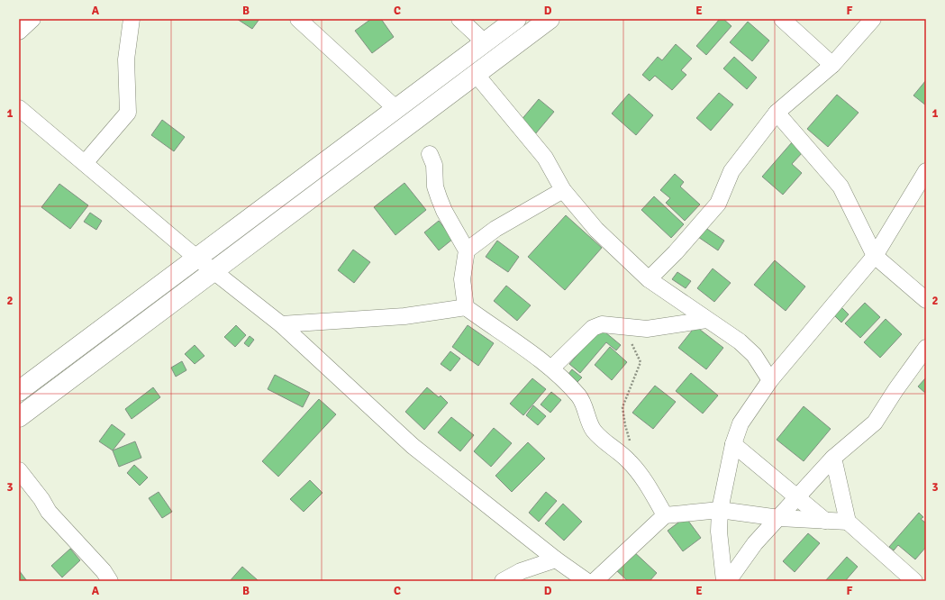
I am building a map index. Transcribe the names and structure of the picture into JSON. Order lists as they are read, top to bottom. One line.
{"grid":{"columns":["A","B","C","D","E","F"],"rows":["1","2","3"]}}
